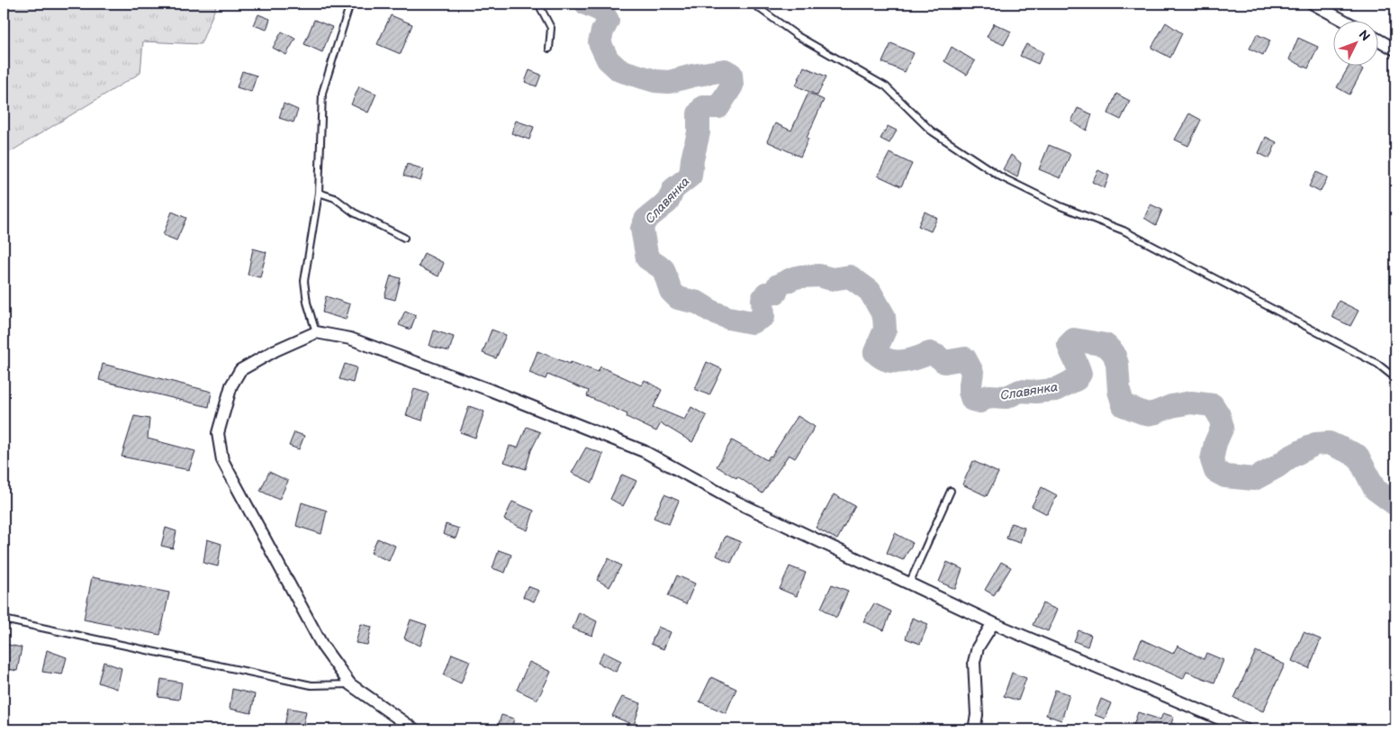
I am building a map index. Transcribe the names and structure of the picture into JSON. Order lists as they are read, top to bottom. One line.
{"water":["Славянка"],"north":"top right"}
